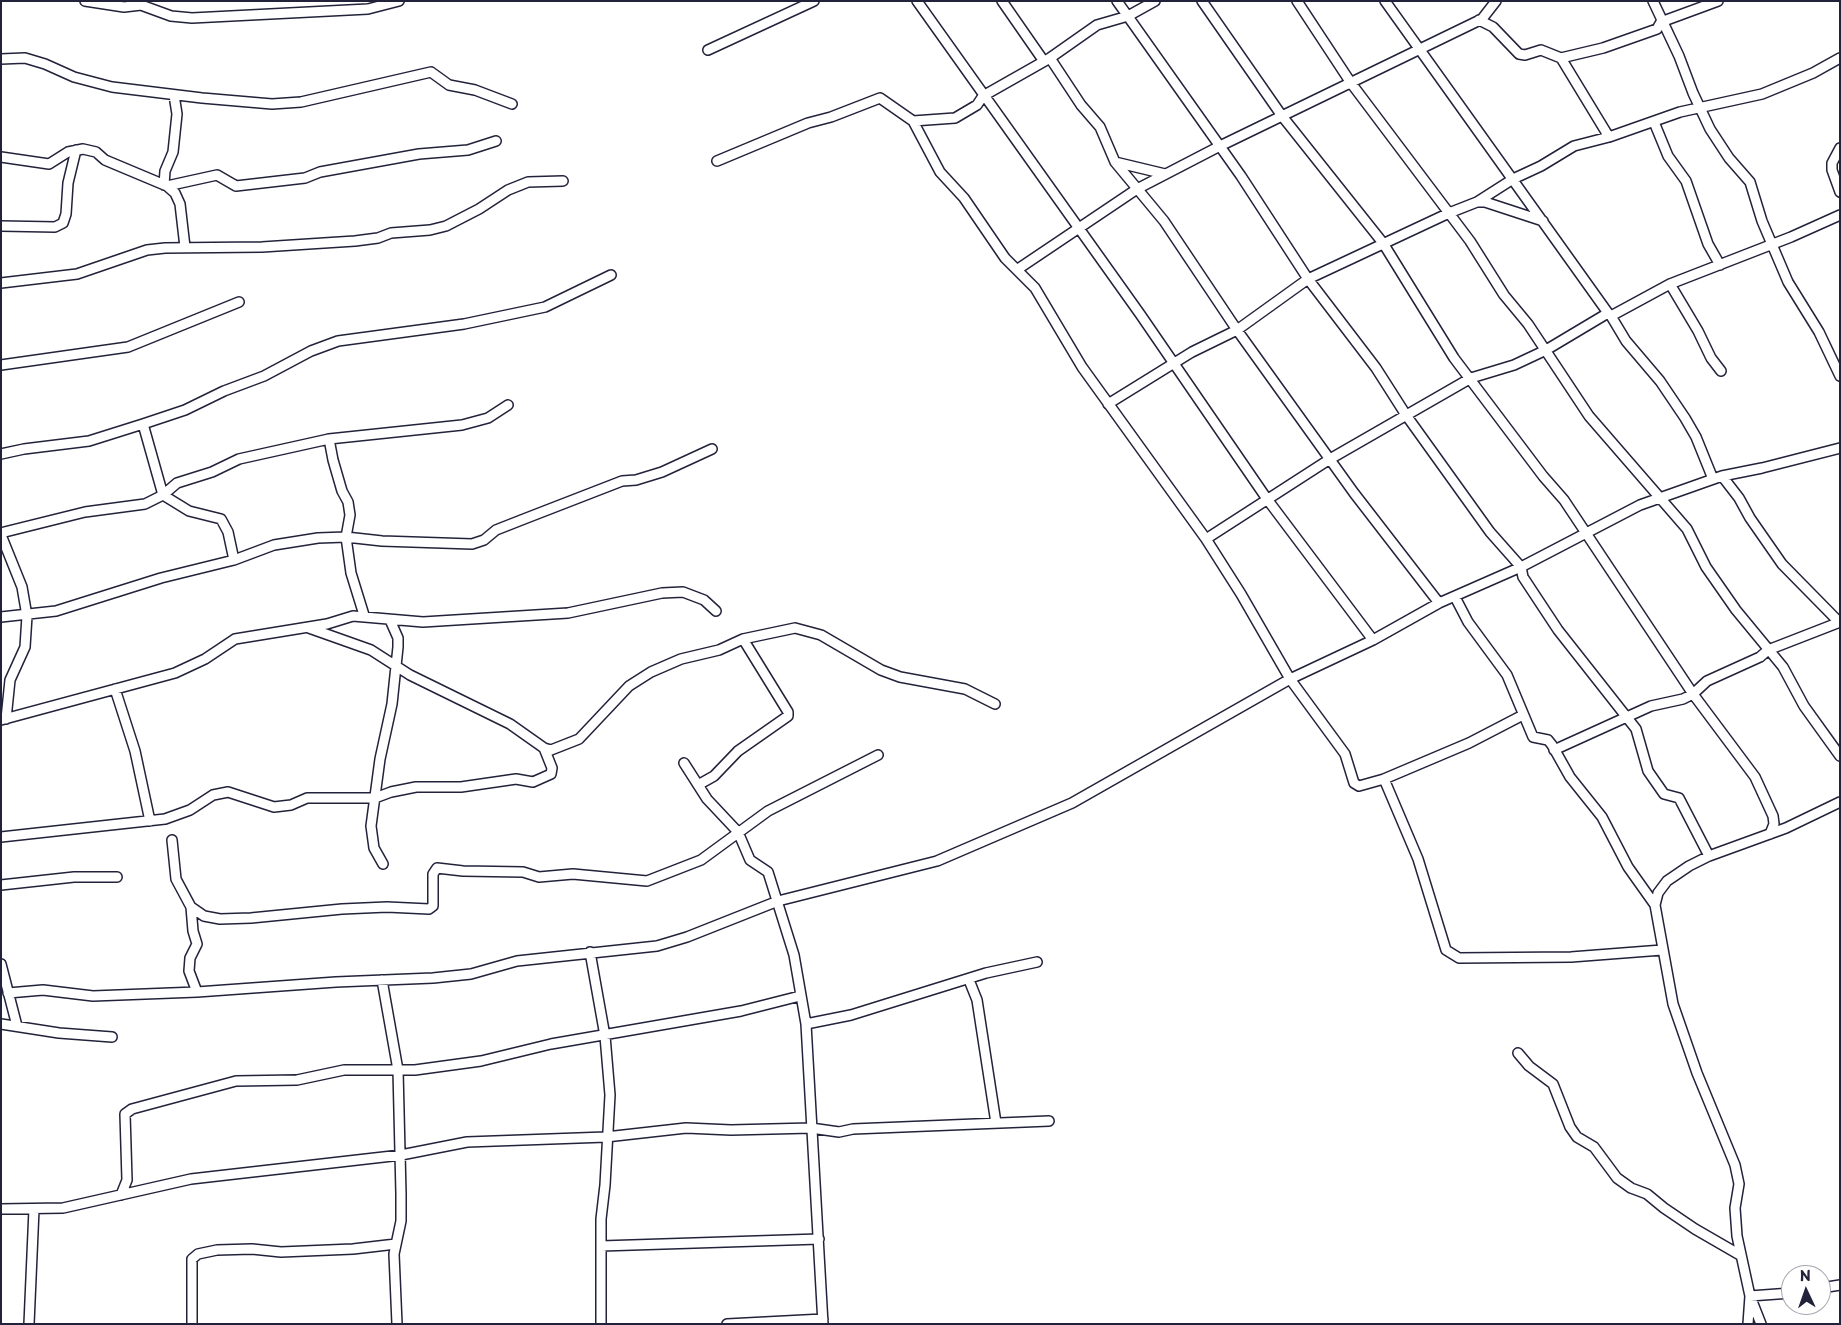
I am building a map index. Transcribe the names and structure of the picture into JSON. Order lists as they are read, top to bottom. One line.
{"north":"top"}
